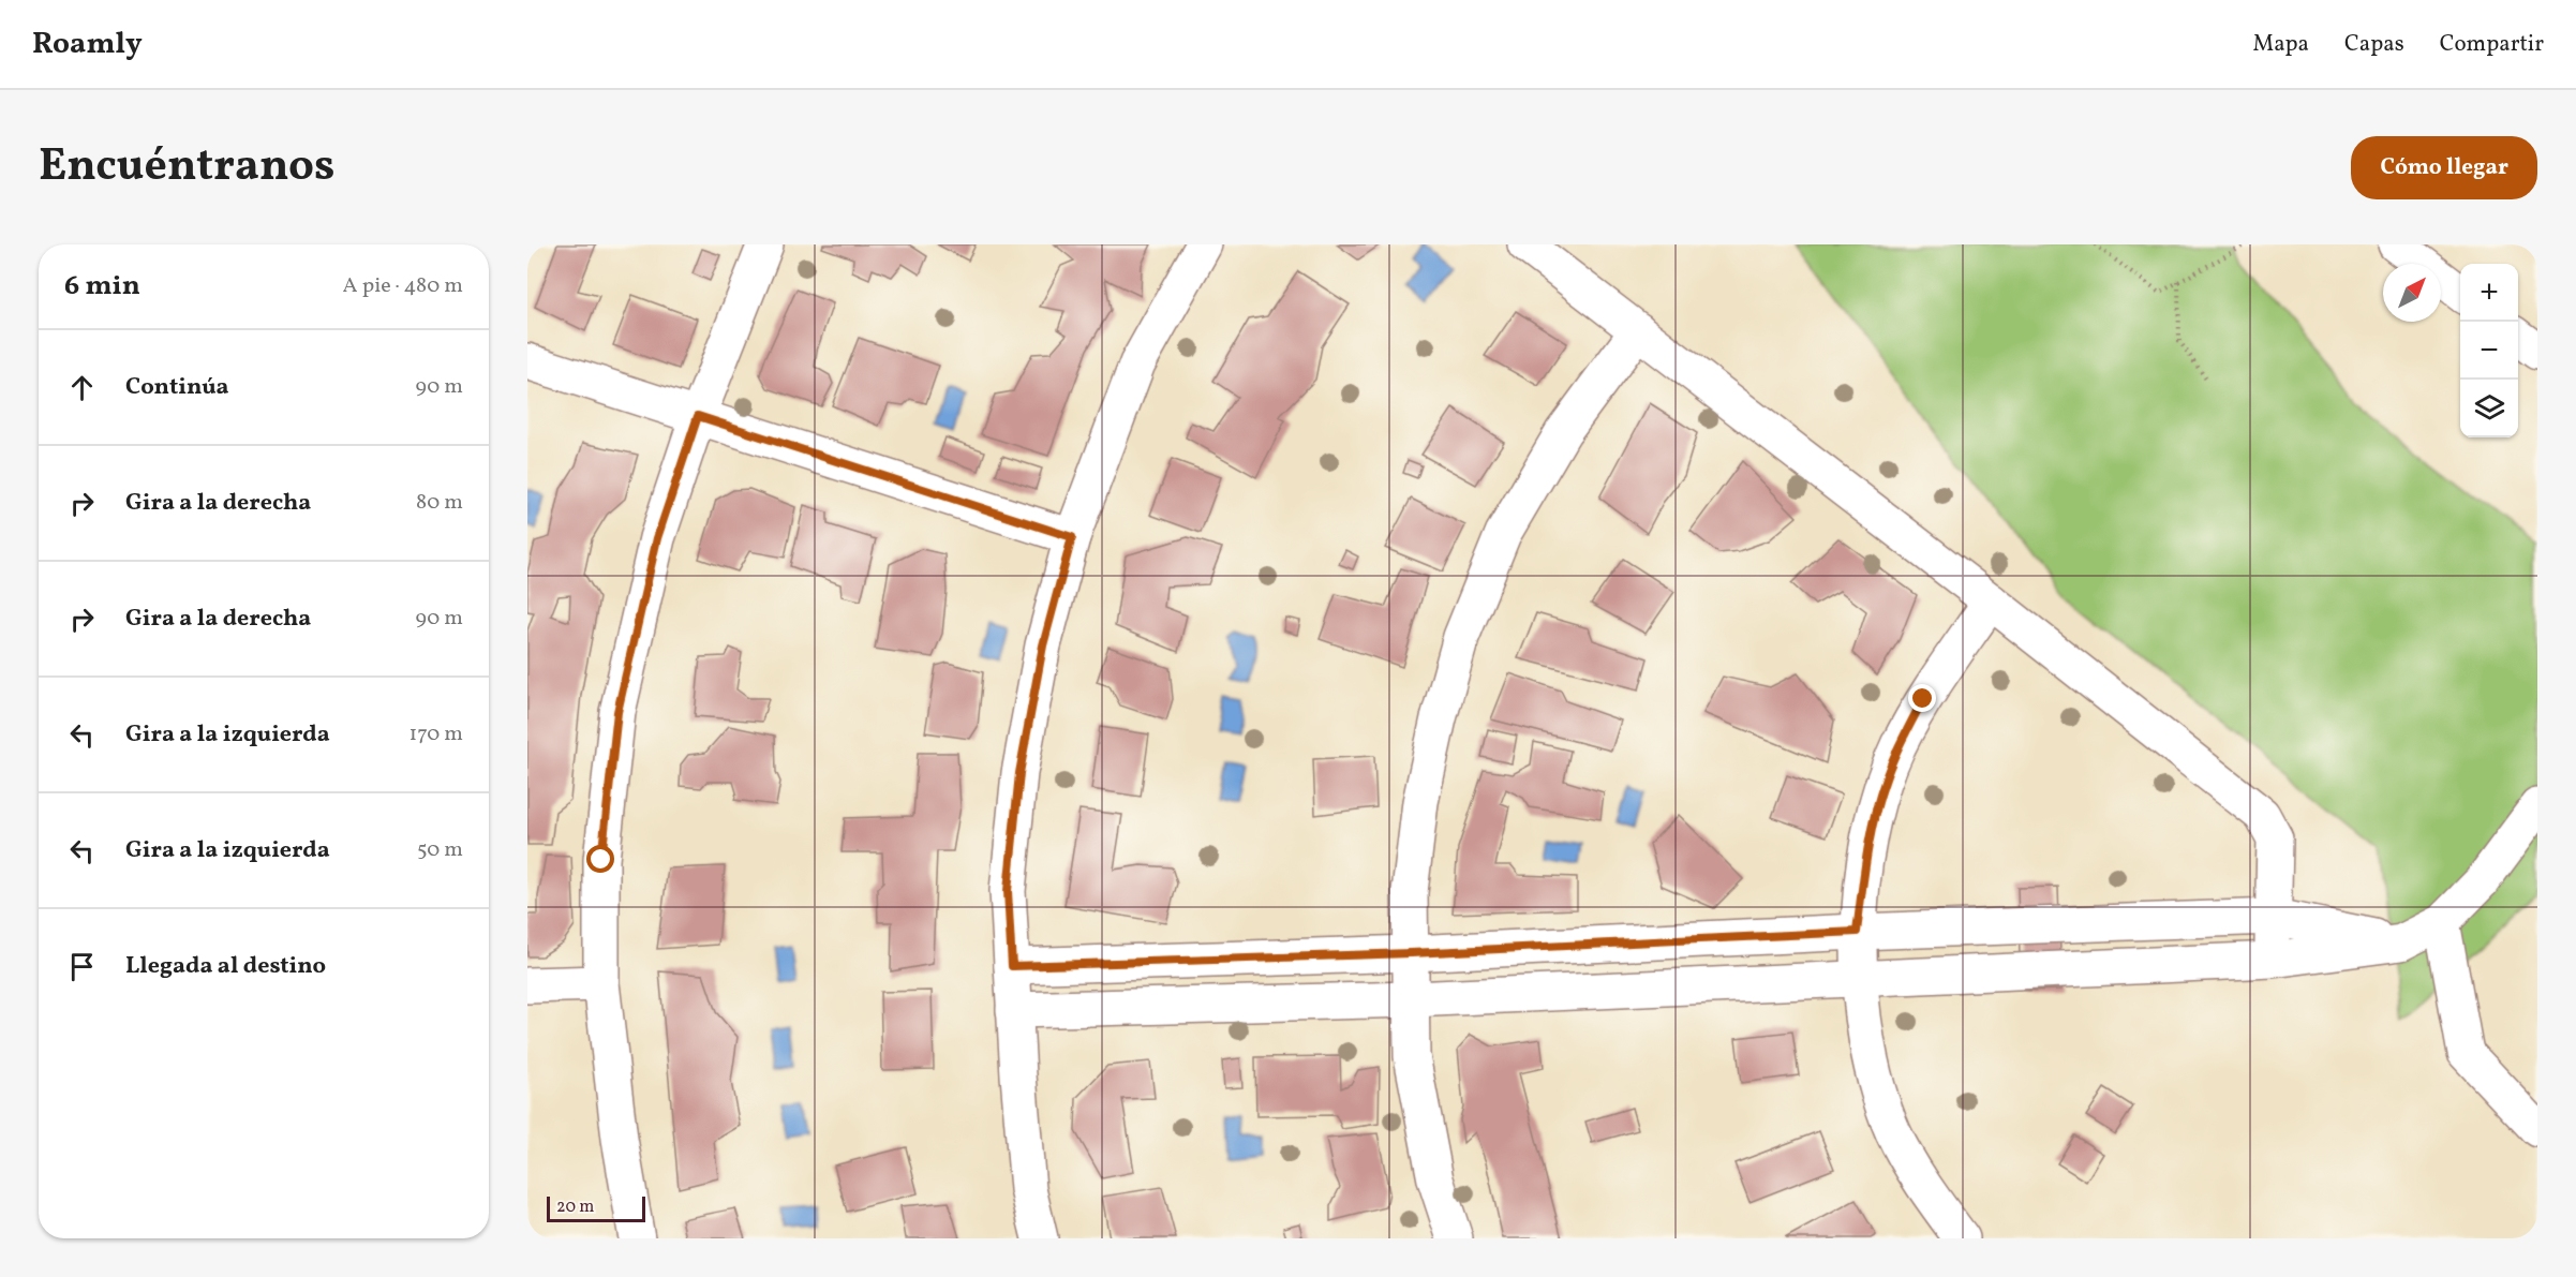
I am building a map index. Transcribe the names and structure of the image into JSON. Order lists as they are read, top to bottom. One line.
{"scale_bar":"20 m","north":"top right","page":{"header":"Roamly","nav":["Mapa","Capas","Compartir"],"title":"Encuéntranos","buttons":"Cómo llegar","heading":["6 min","A pie · 480 m"],"map_buttons":["+","−"],"list":[["Continúa","90 m"],["Gira a la derecha","80 m"],["Gira a la derecha","90 m"],["Gira a la izquierda","170 m"],["Gira a la izquierda","50 m"],"Llegada al destino"],"scale":"20 m"}}
